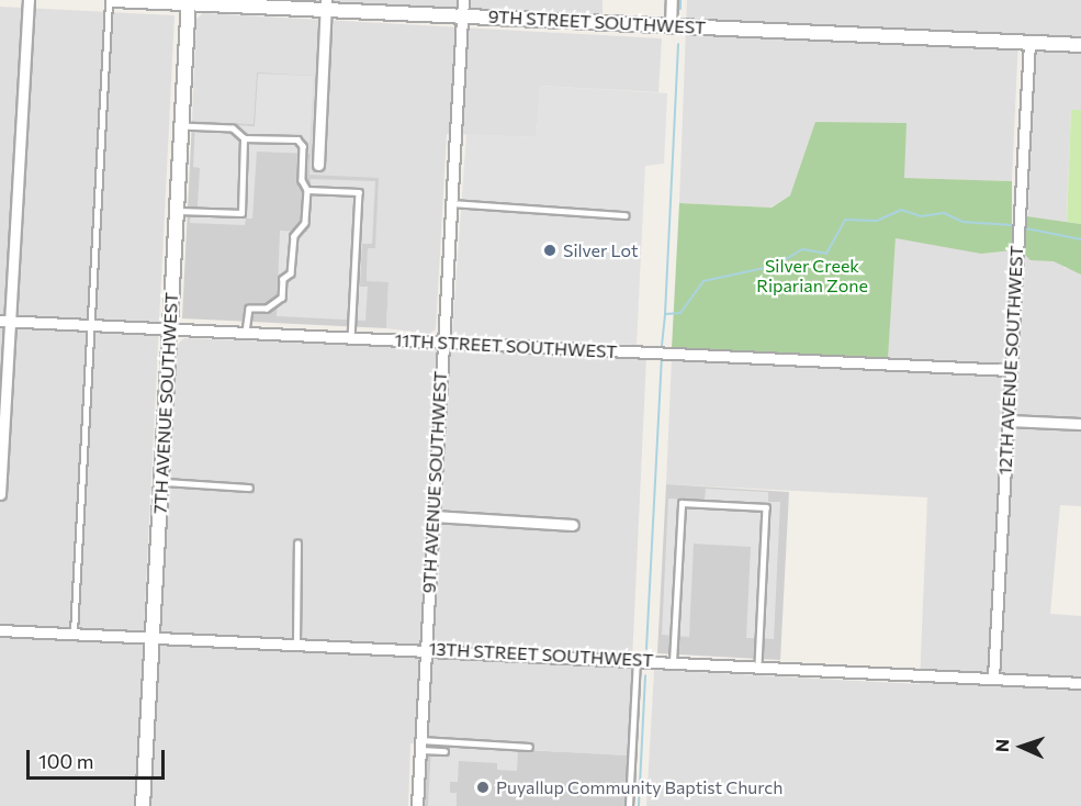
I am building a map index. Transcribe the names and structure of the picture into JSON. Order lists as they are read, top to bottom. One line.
{"streets":{"street":["9TH STREET SOUTHWEST","11TH STREET SOUTHWEST","12TH AVENUE SOUTHWEST","7TH AVENUE SOUTHWEST","9TH AVENUE SOUTHWEST","13TH STREET SOUTHWEST"]},"crossings":[["9TH STREET SOUTHWEST","12TH AVENUE SOUTHWEST"],["9TH STREET SOUTHWEST","7TH AVENUE SOUTHWEST"],["9TH STREET SOUTHWEST","9TH AVENUE SOUTHWEST"],["11TH STREET SOUTHWEST","12TH AVENUE SOUTHWEST"],["11TH STREET SOUTHWEST","7TH AVENUE SOUTHWEST"],["11TH STREET SOUTHWEST","9TH AVENUE SOUTHWEST"],["12TH AVENUE SOUTHWEST","13TH STREET SOUTHWEST"],["7TH AVENUE SOUTHWEST","13TH STREET SOUTHWEST"],["9TH AVENUE SOUTHWEST","13TH STREET SOUTHWEST"]],"parks":["Silver Creek Riparian Zone"],"places":["Silver Lot","Puyallup Community Baptist Church"],"scale_bar":"100 m","north":"left"}
